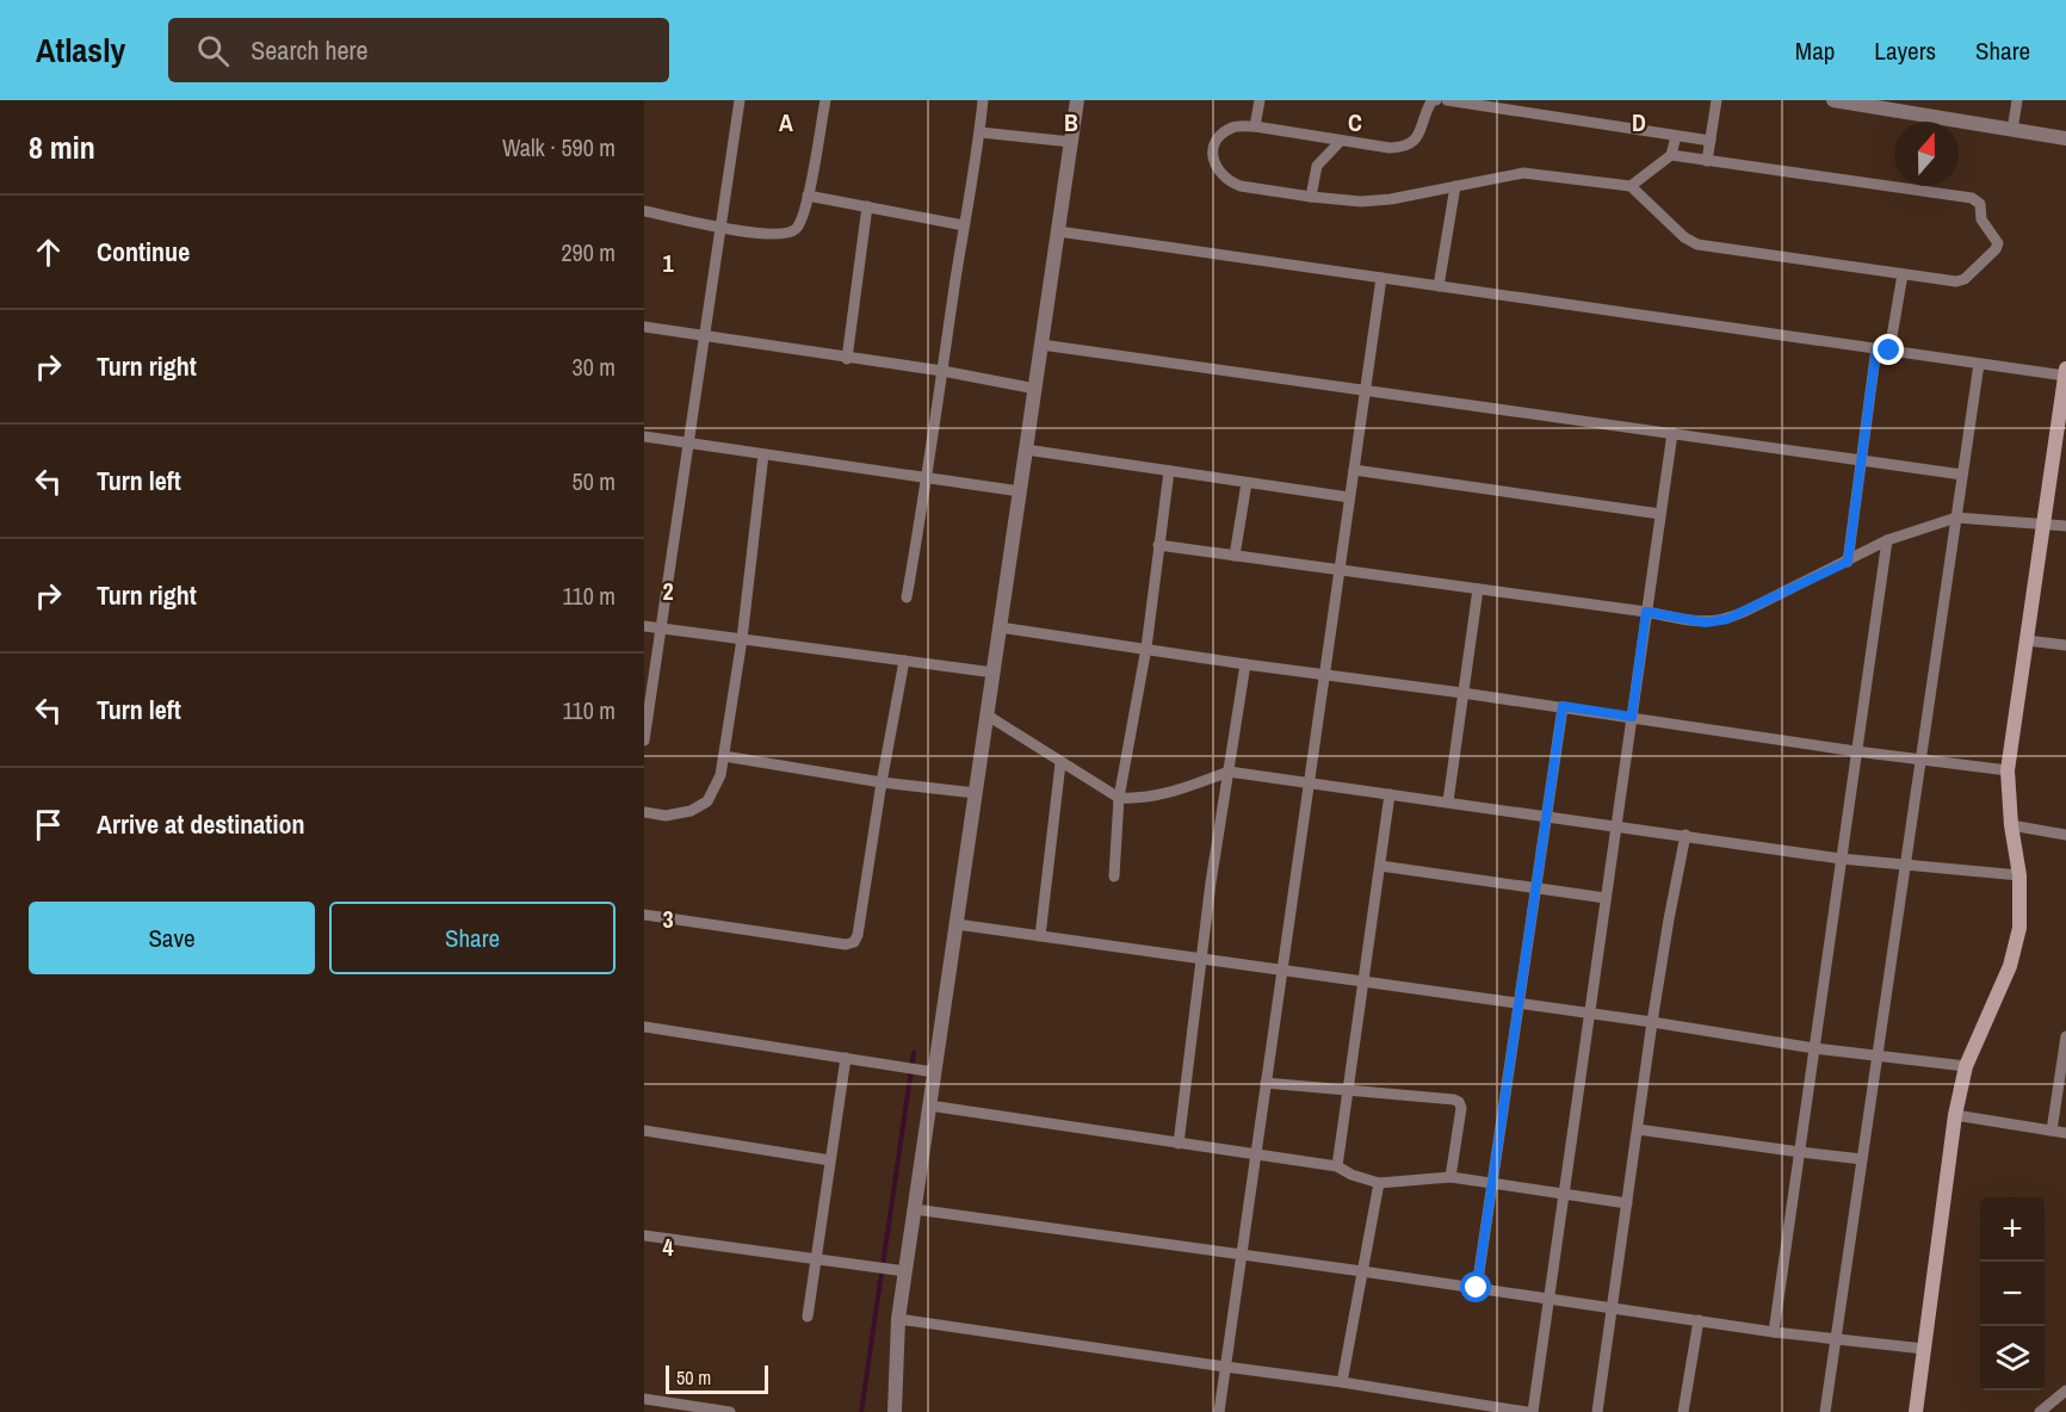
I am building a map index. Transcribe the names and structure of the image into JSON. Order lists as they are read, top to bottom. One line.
{"scale_bar":"50 m","north":"top","page":{"header":"Atlasly","search":"Search here","nav":["Map","Layers","Share"],"heading":["8 min","Walk · 590 m"],"list":[["Continue","290 m"],["Turn right","30 m"],["Turn left","50 m"],["Turn right","110 m"],["Turn left","110 m"],"Arrive at destination"],"buttons":["Save","Share"],"map_buttons":["+","−"],"scale":"50 m"},"grid":{"columns":["A","B","C","D"],"rows":["1","2","3","4"]}}
